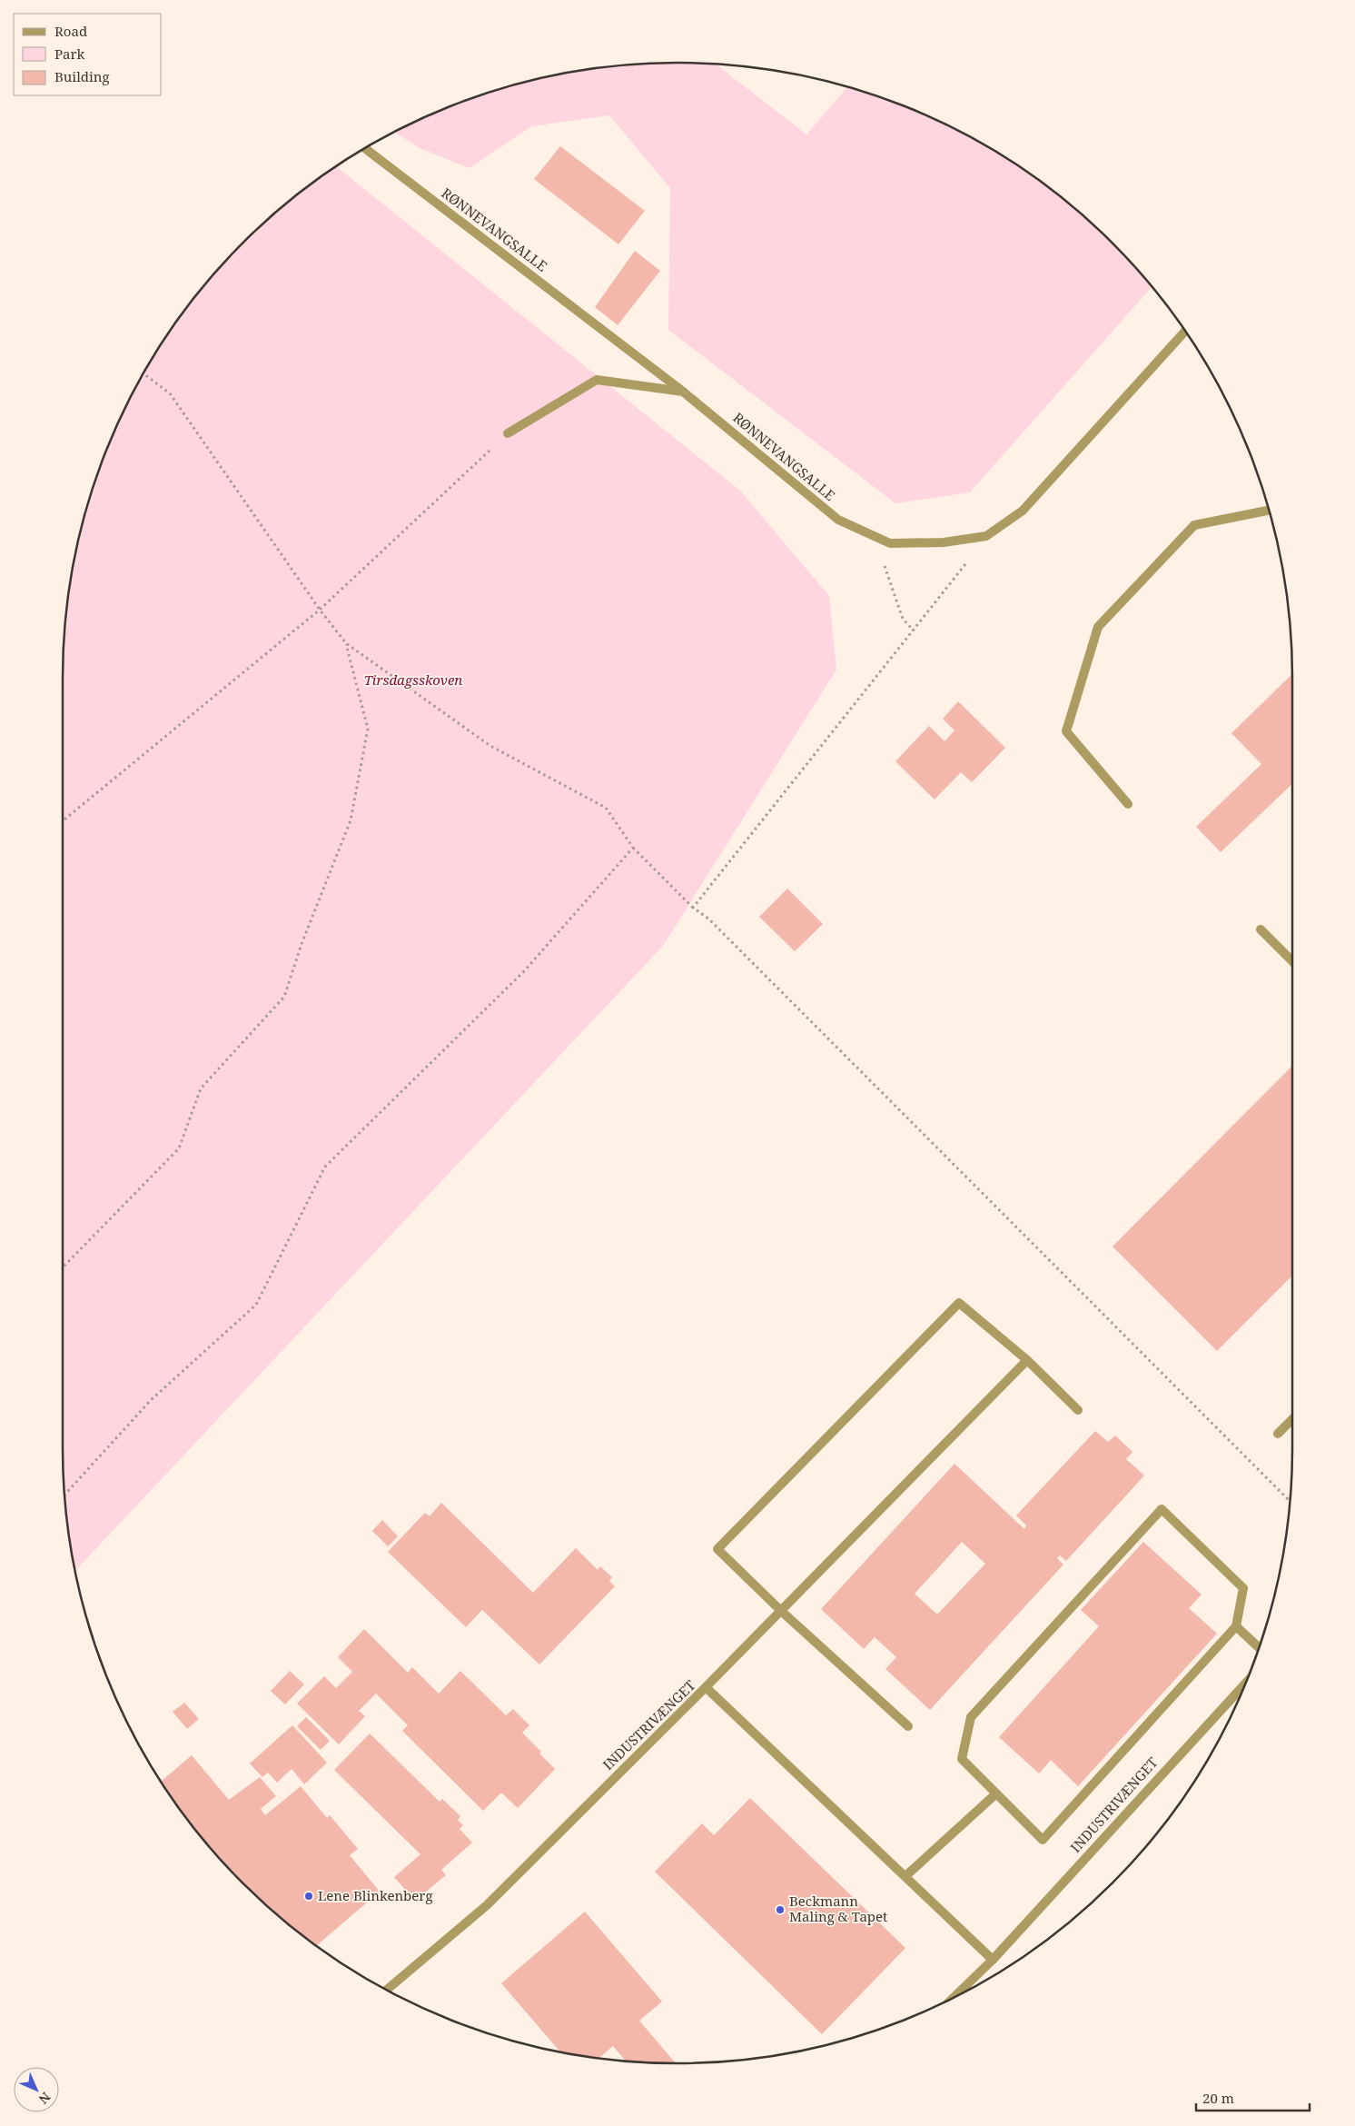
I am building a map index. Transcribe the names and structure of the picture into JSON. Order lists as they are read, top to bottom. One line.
{"streets":{"street":["RØNNEVANGSALLE","INDUSTRIVÆNGET"]},"parks":["Tirsdagsskoven"],"places":["Lene Blinkenberg","Beckmann Maling & Tapet"],"legend":["Road","Park","Building"],"scale_bar":"20 m","north":"bottom right"}
